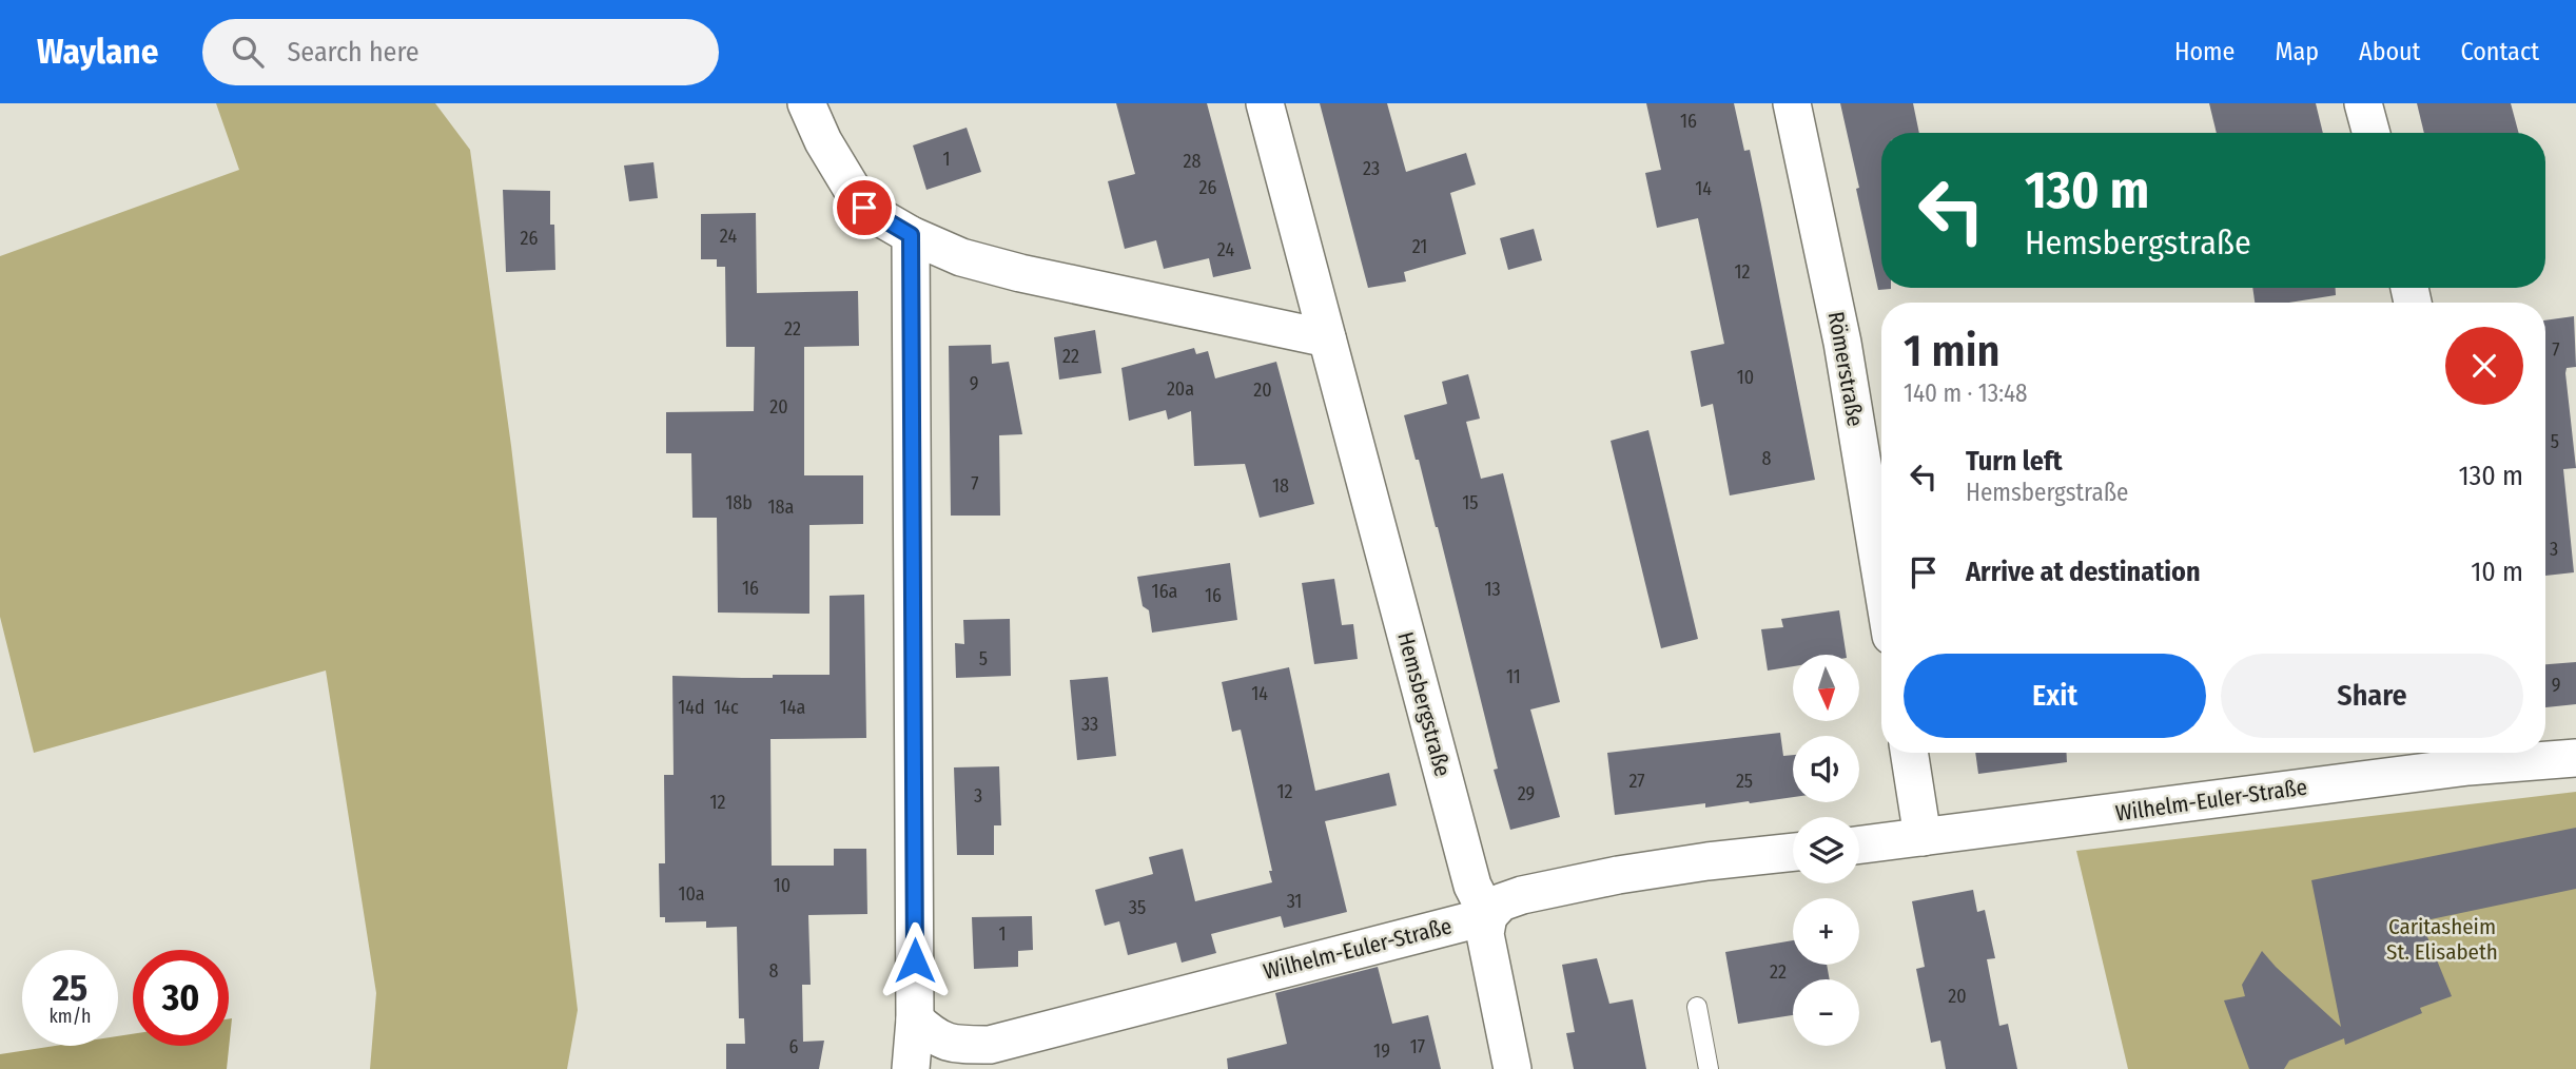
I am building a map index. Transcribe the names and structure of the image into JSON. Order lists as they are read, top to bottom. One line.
{"streets":{"street":["Römerstraße","Hemsbergstraße","Wilhelm-Euler-Straße"]},"crossings":[["Hemsbergstraße","Wilhelm-Euler-Straße"]],"parks":["Caritasheim St. Elisabeth"],"house_numbers":["16","1","28","23","26","14","24","26","21","24","12","22","7","22","10","9","20a","20","20","5","8","7","18","18b","15","18a","3","16","13","16a","16","5","11","9","14","14d","14c","14a","33","27","25","12","29","3","12","10","10a","31","35","1","8","22","20","6","17","19"],"north":"bottom","page":{"header":"Waylane","search":"Search here","nav":["Home","Map","About","Contact"],"turn":["130 m","Hemsbergstraße"],"heading":["1 min","140 m · 13:48"],"list":[{"name":"Turn left","note":"Hemsbergstraße","value":"130 m"},{"name":"Arrive at destination","value":"10 m"}],"buttons":["Exit","Share"],"map_buttons":["+","−"],"speed":"25 km/h","limit":"30"}}
